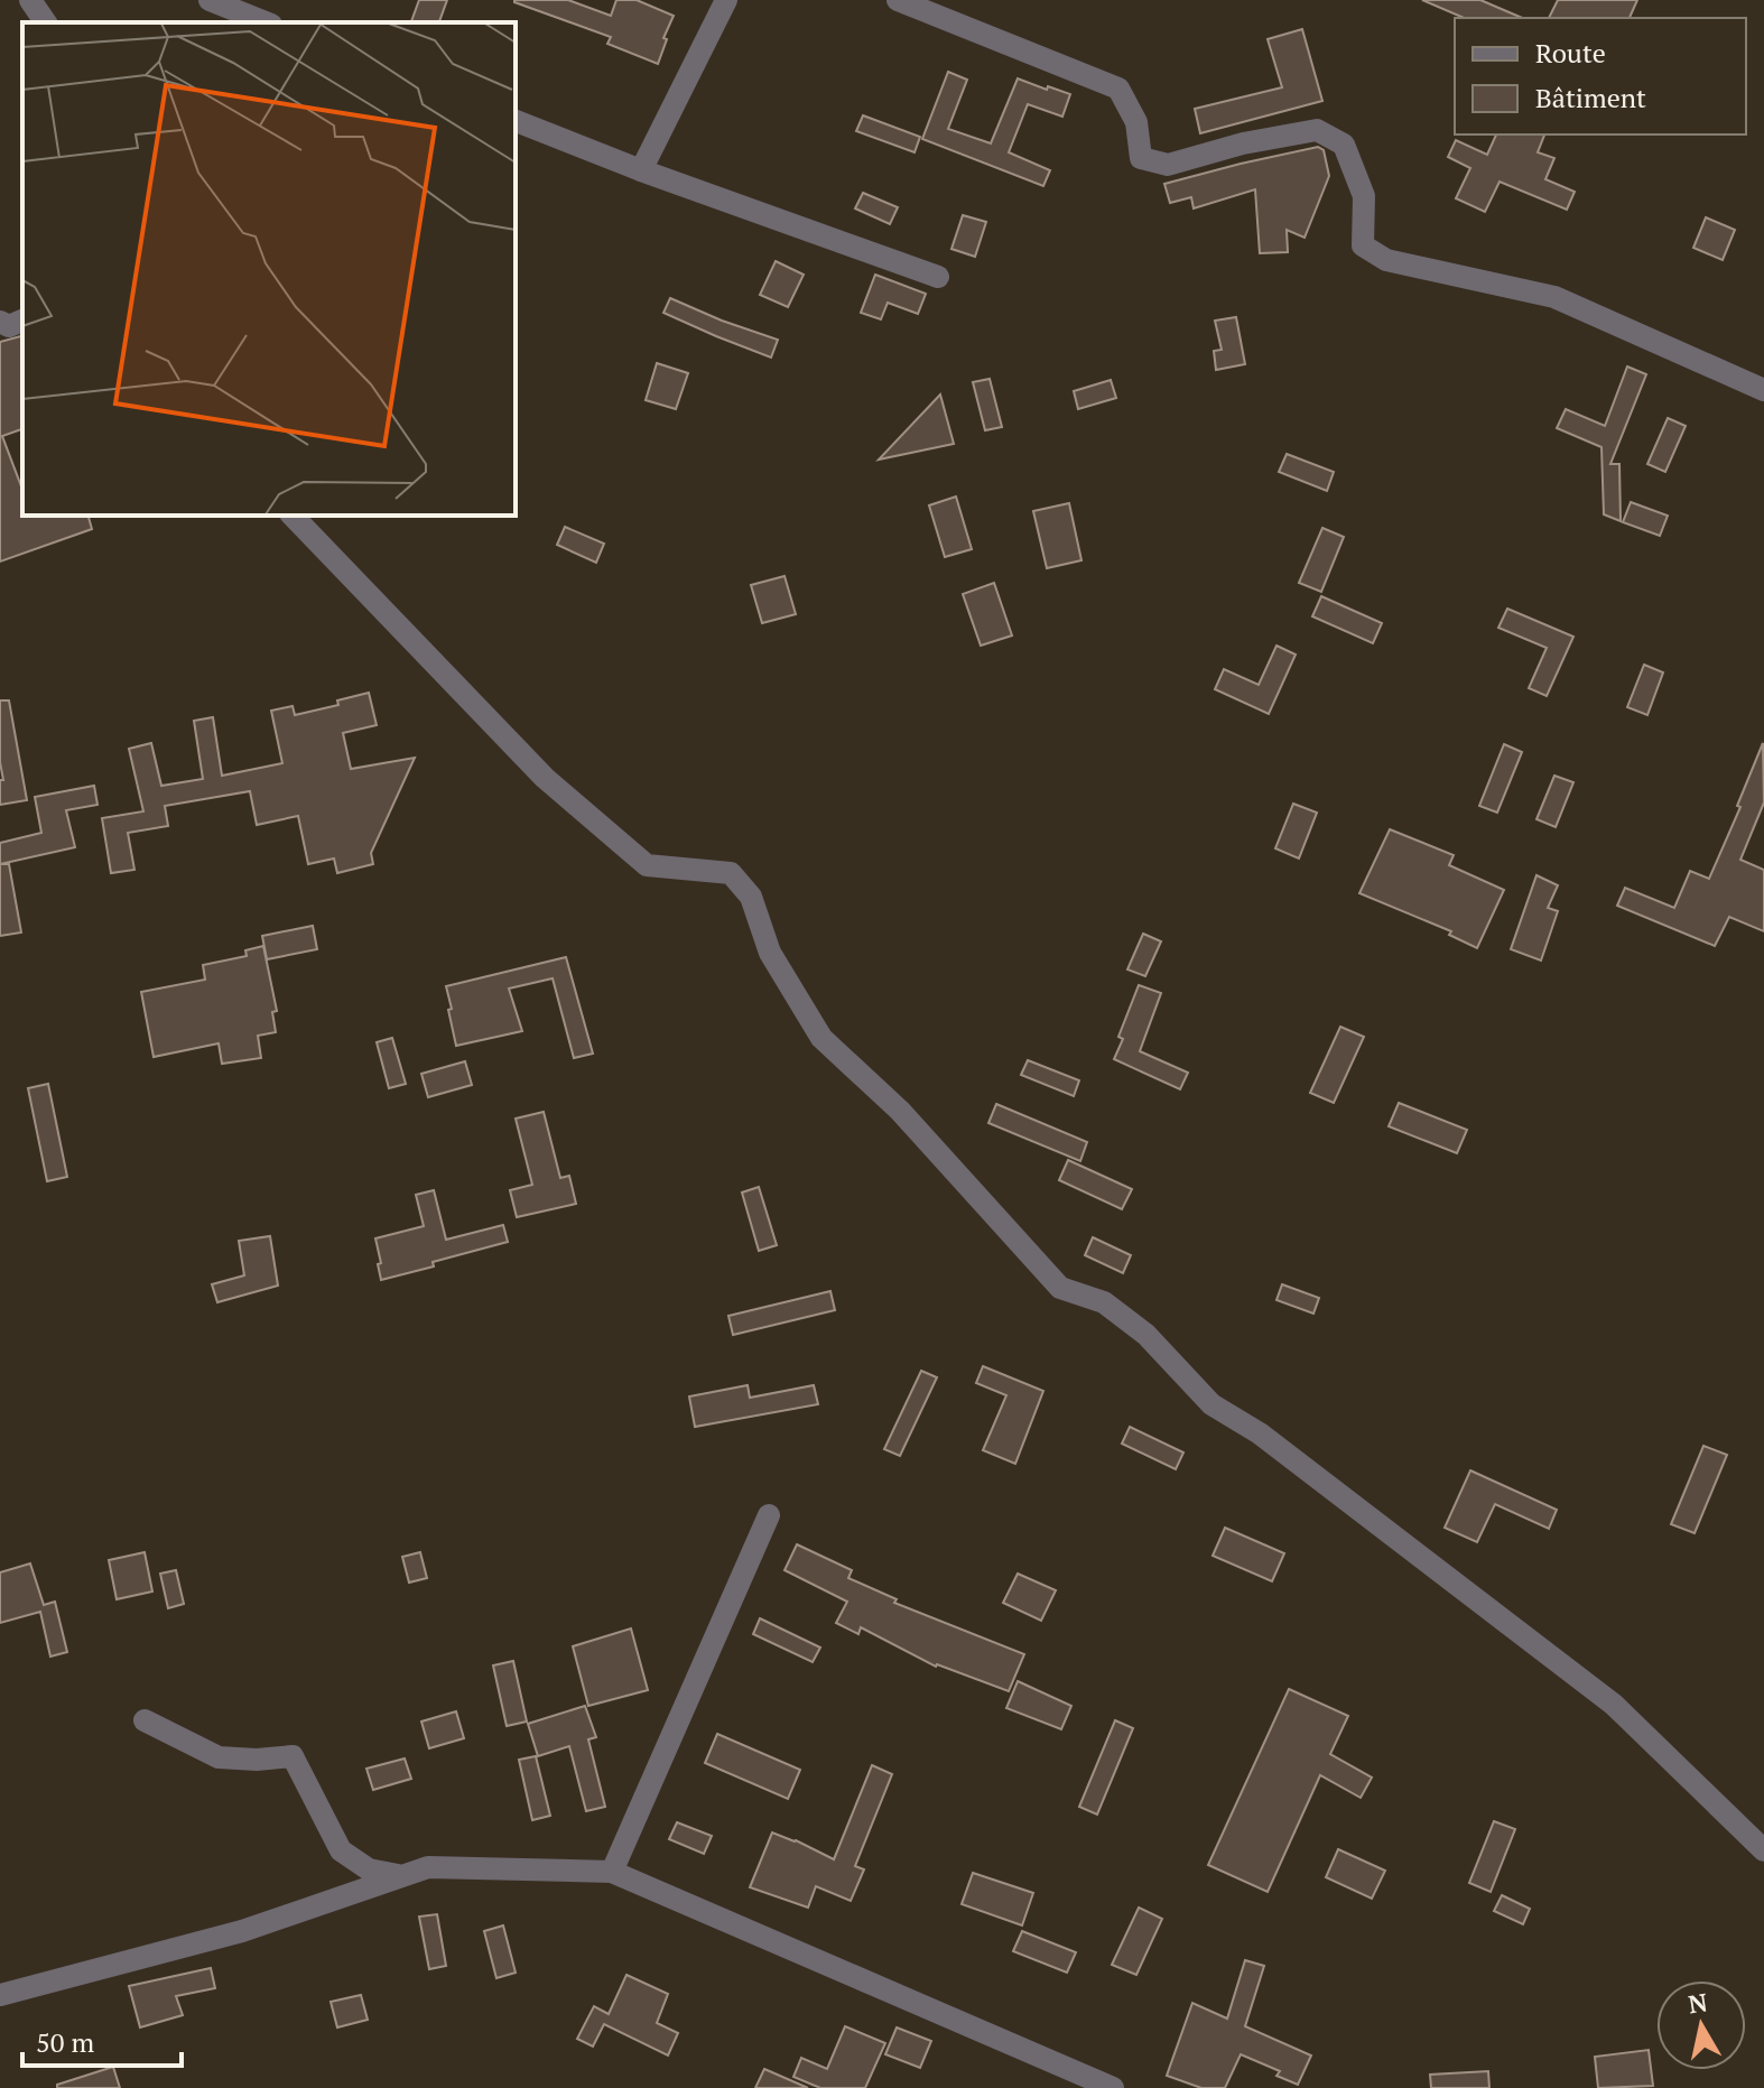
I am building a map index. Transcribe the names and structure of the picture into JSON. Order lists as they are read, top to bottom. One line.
{"legend":["Route","Bâtiment"],"scale_bar":"50 m","north":"top"}
